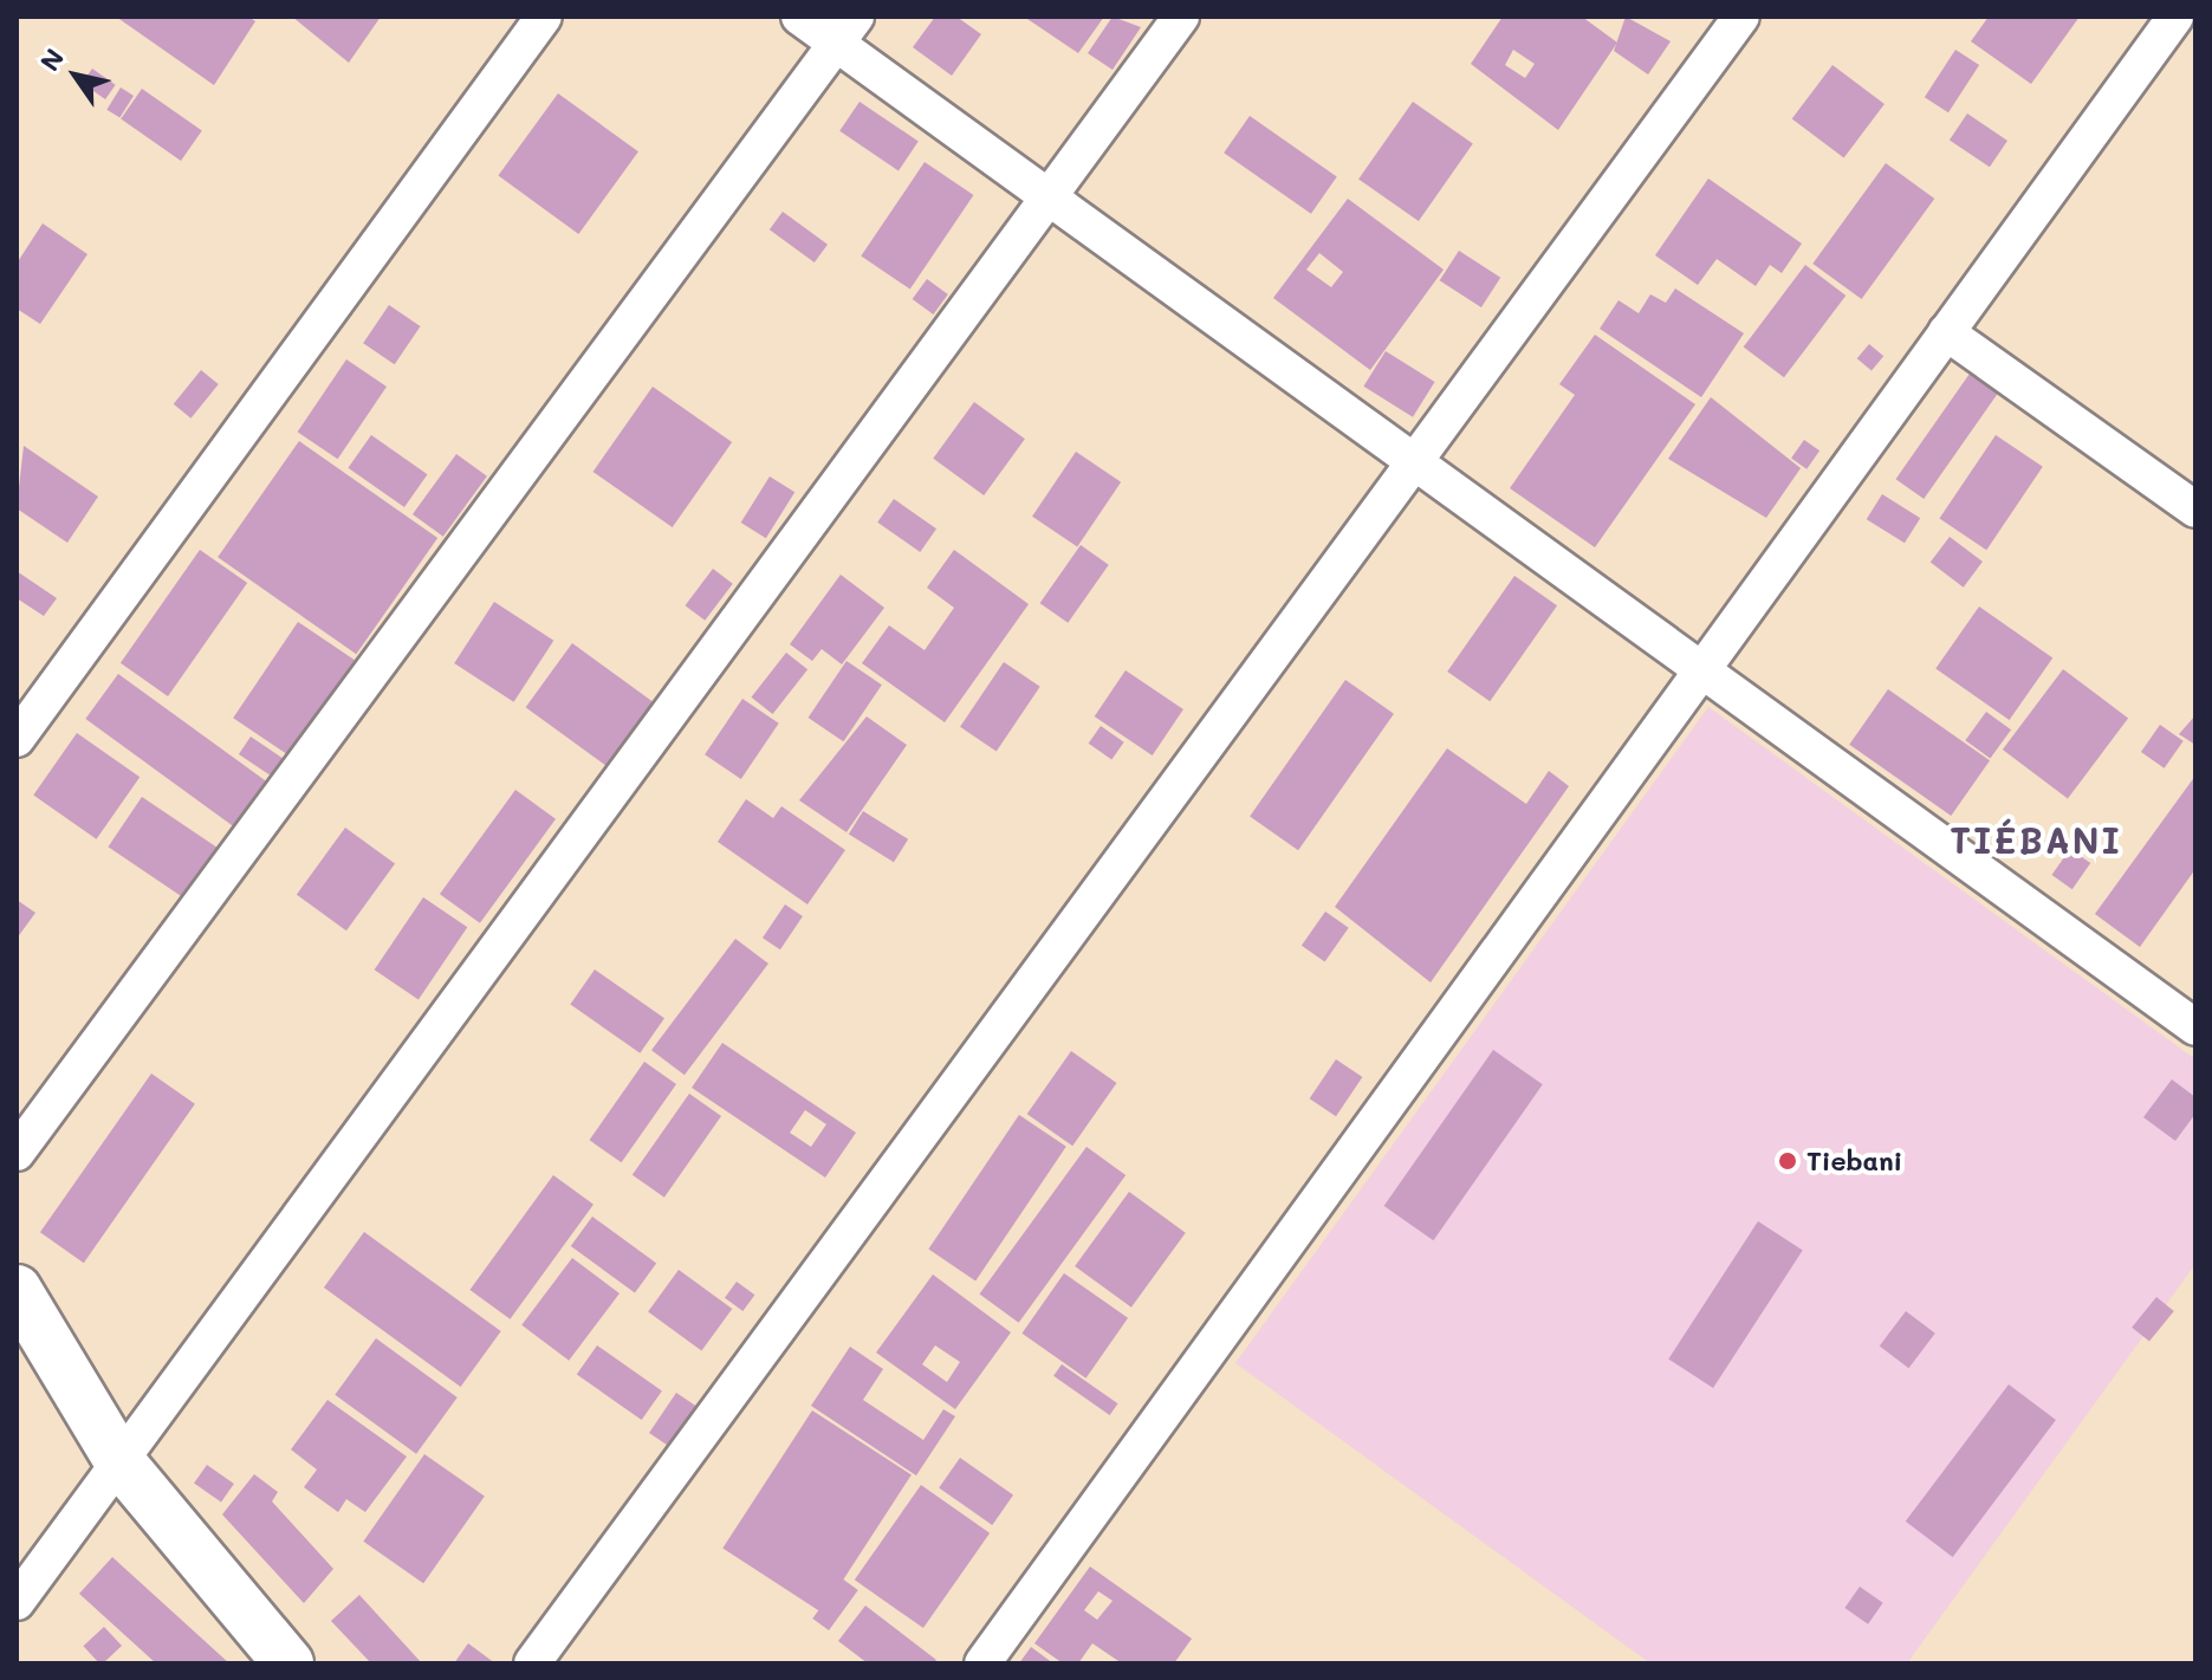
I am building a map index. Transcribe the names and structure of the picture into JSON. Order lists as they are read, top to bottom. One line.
{"districts":["TIÉBANI"],"places":["Tiebani"],"north":"top left"}
